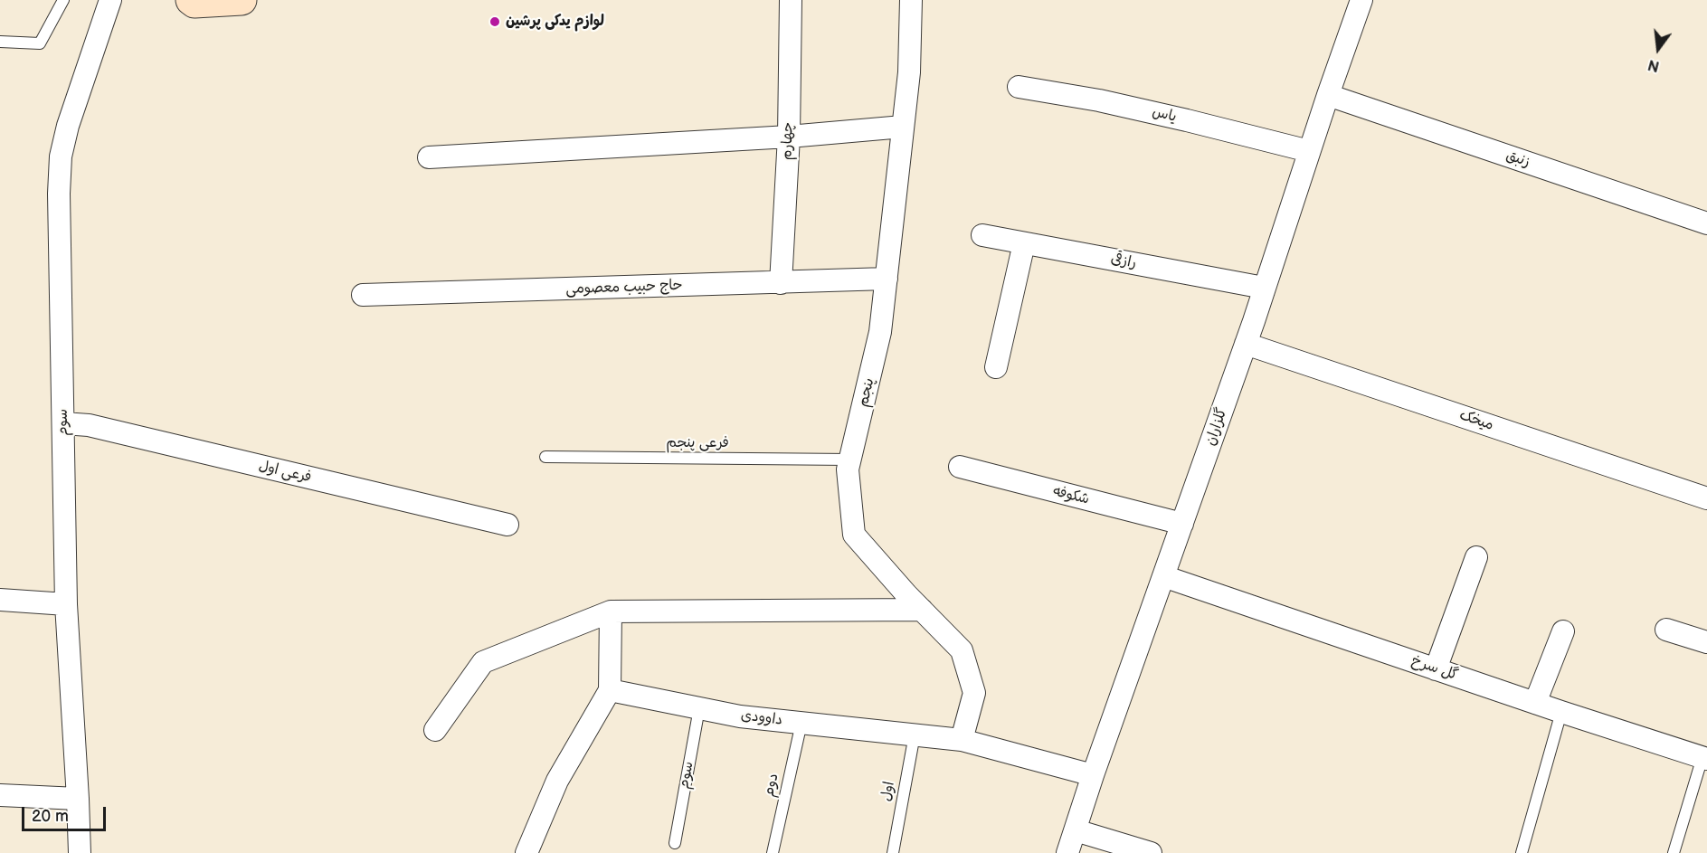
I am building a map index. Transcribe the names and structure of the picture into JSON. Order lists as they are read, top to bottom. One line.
{"streets":{"street":["یاس","چهارم","زنبق","رازقی","حاج حبیب معصومی","پنجم","میخک","سوم","گلزاران","فرعی اول","شکوفه","گل سرخ","داوودی"],"lane":["فرعی پنجم","دوم","اول"]},"crossings":[["یاس","گلزاران"],["چهارم","حاج حبیب معصومی"],["زنبق","گلزاران"],["رازقی","گلزاران"],["حاج حبیب معصومی","پنجم"],["پنجم","فرعی پنجم"],["پنجم","داوودی"],["میخک","گلزاران"],["سوم","فرعی اول"],["سوم","داوودی"],["گلزاران","شکوفه"],["گلزاران","گل سرخ"],["گلزاران","داوودی"],["داوودی","دوم"],["داوودی","اول"]],"places":["لوازم یدکی پرشین"],"scale_bar":"20 m","north":"bottom"}
